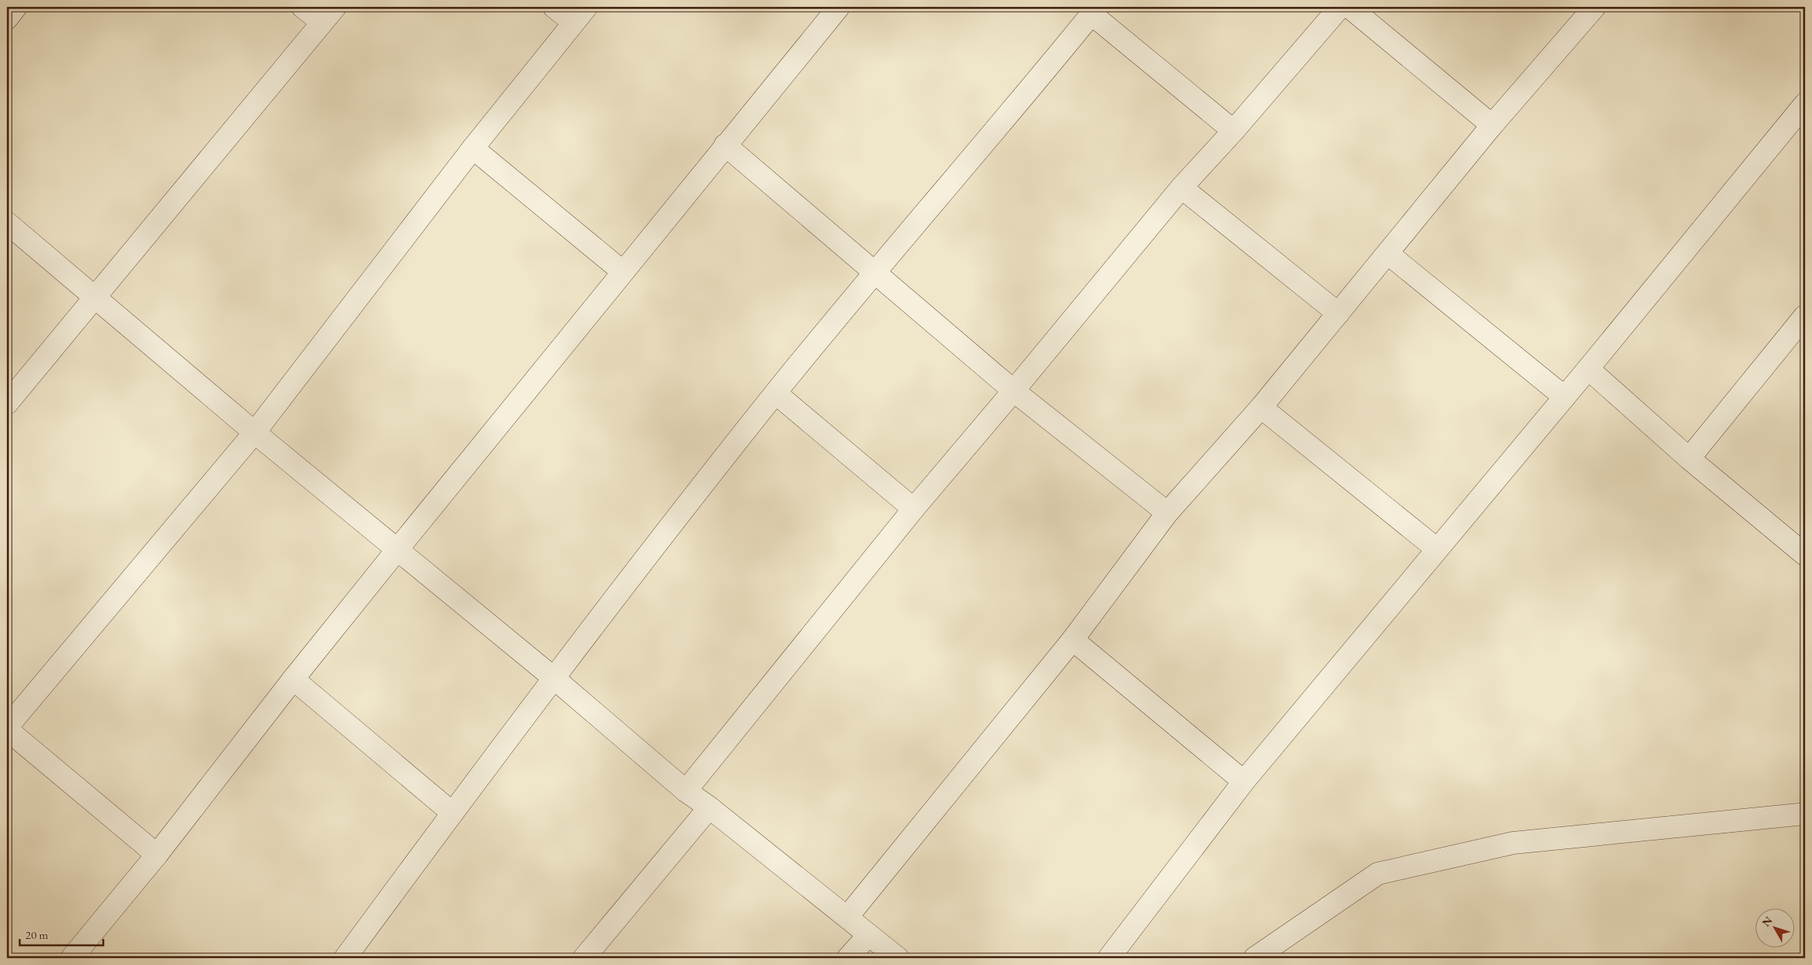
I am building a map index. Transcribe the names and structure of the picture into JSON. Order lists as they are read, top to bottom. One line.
{"scale_bar":"20 m","north":"top left"}
